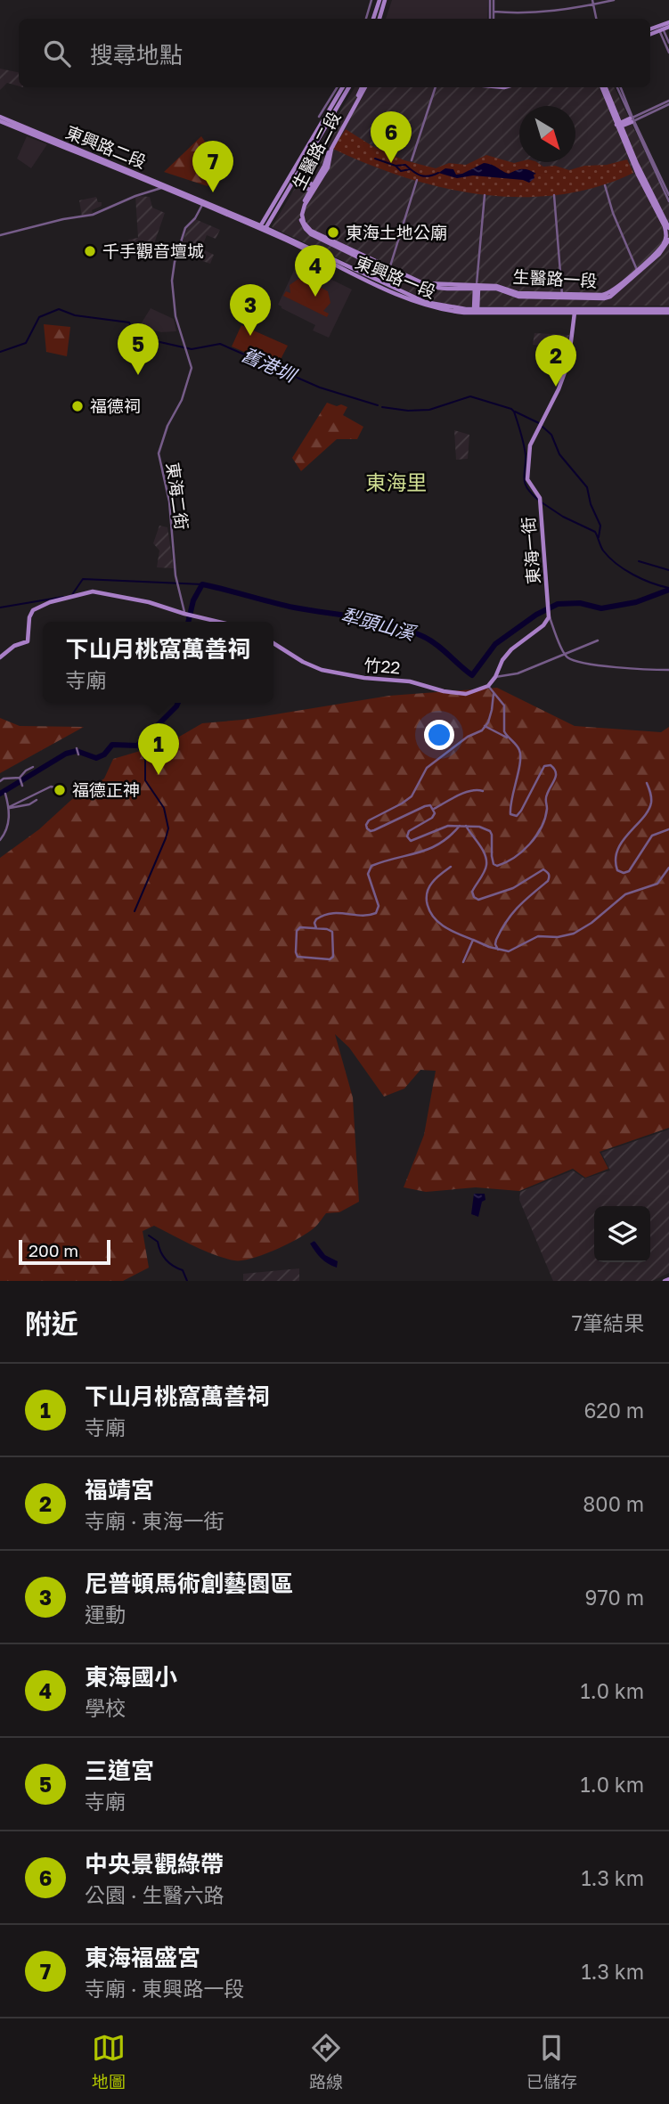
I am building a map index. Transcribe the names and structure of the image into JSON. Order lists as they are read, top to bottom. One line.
{"streets":{"street":["東興路二段","生醫路二段","東興路一段","生醫路一段","東海二街","東海一街","竹22"]},"crossings":[["東興路二段","東興路一段"],["東興路二段","東海二街"],["生醫路二段","生醫路一段"],["東興路一段","東海二街"],["東興路一段","東海一街"]],"districts":["東海里"],"water":["舊港圳","犁頭山溪"],"places":["東海土地公廟","千手觀音壇城","福德祠","福德正神"],"scale_bar":"200 m","north":"bottom right","page":{"search":"搜尋地點","pins":["6","7","4","3","5","2","1"],"popup":["下山月桃窩萬善祠","寺廟"],"scale":"200 m","heading":["附近","7筆結果"],"list":[{"mark":"1","name":"下山月桃窩萬善祠","note":"寺廟","value":"620 m"},{"mark":"2","name":"福靖宮","note":"寺廟 · 東海一街","value":"800 m"},{"mark":"3","name":"尼普頓馬術創藝園區","note":"運動","value":"970 m"},{"mark":"4","name":"東海國小","note":"學校","value":"1.0 km"},{"mark":"5","name":"三道宮","note":"寺廟","value":"1.0 km"},{"mark":"6","name":"中央景觀綠帶","note":"公園 · 生醫六路","value":"1.3 km"},{"mark":"7","name":"東海福盛宮","note":"寺廟 · 東興路一段","value":"1.3 km"}],"nav":["地圖","路線","已儲存"]}}
